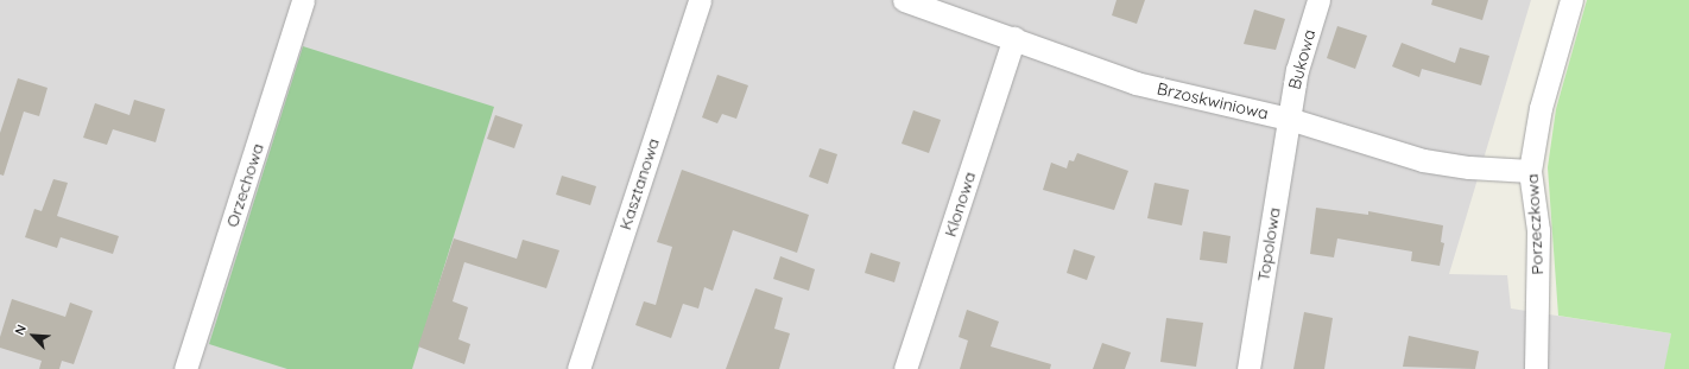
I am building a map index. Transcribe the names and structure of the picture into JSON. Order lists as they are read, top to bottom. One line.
{"streets":{"street":["Bukowa","Brzoskwiniowa","Kasztanowa","Orzechowa","Klonowa","Porzeczkowa","Topolowa"]},"crossings":[["Bukowa","Brzoskwiniowa"],["Bukowa","Topolowa"],["Brzoskwiniowa","Klonowa"],["Brzoskwiniowa","Porzeczkowa"],["Brzoskwiniowa","Topolowa"]],"north":"top left"}
